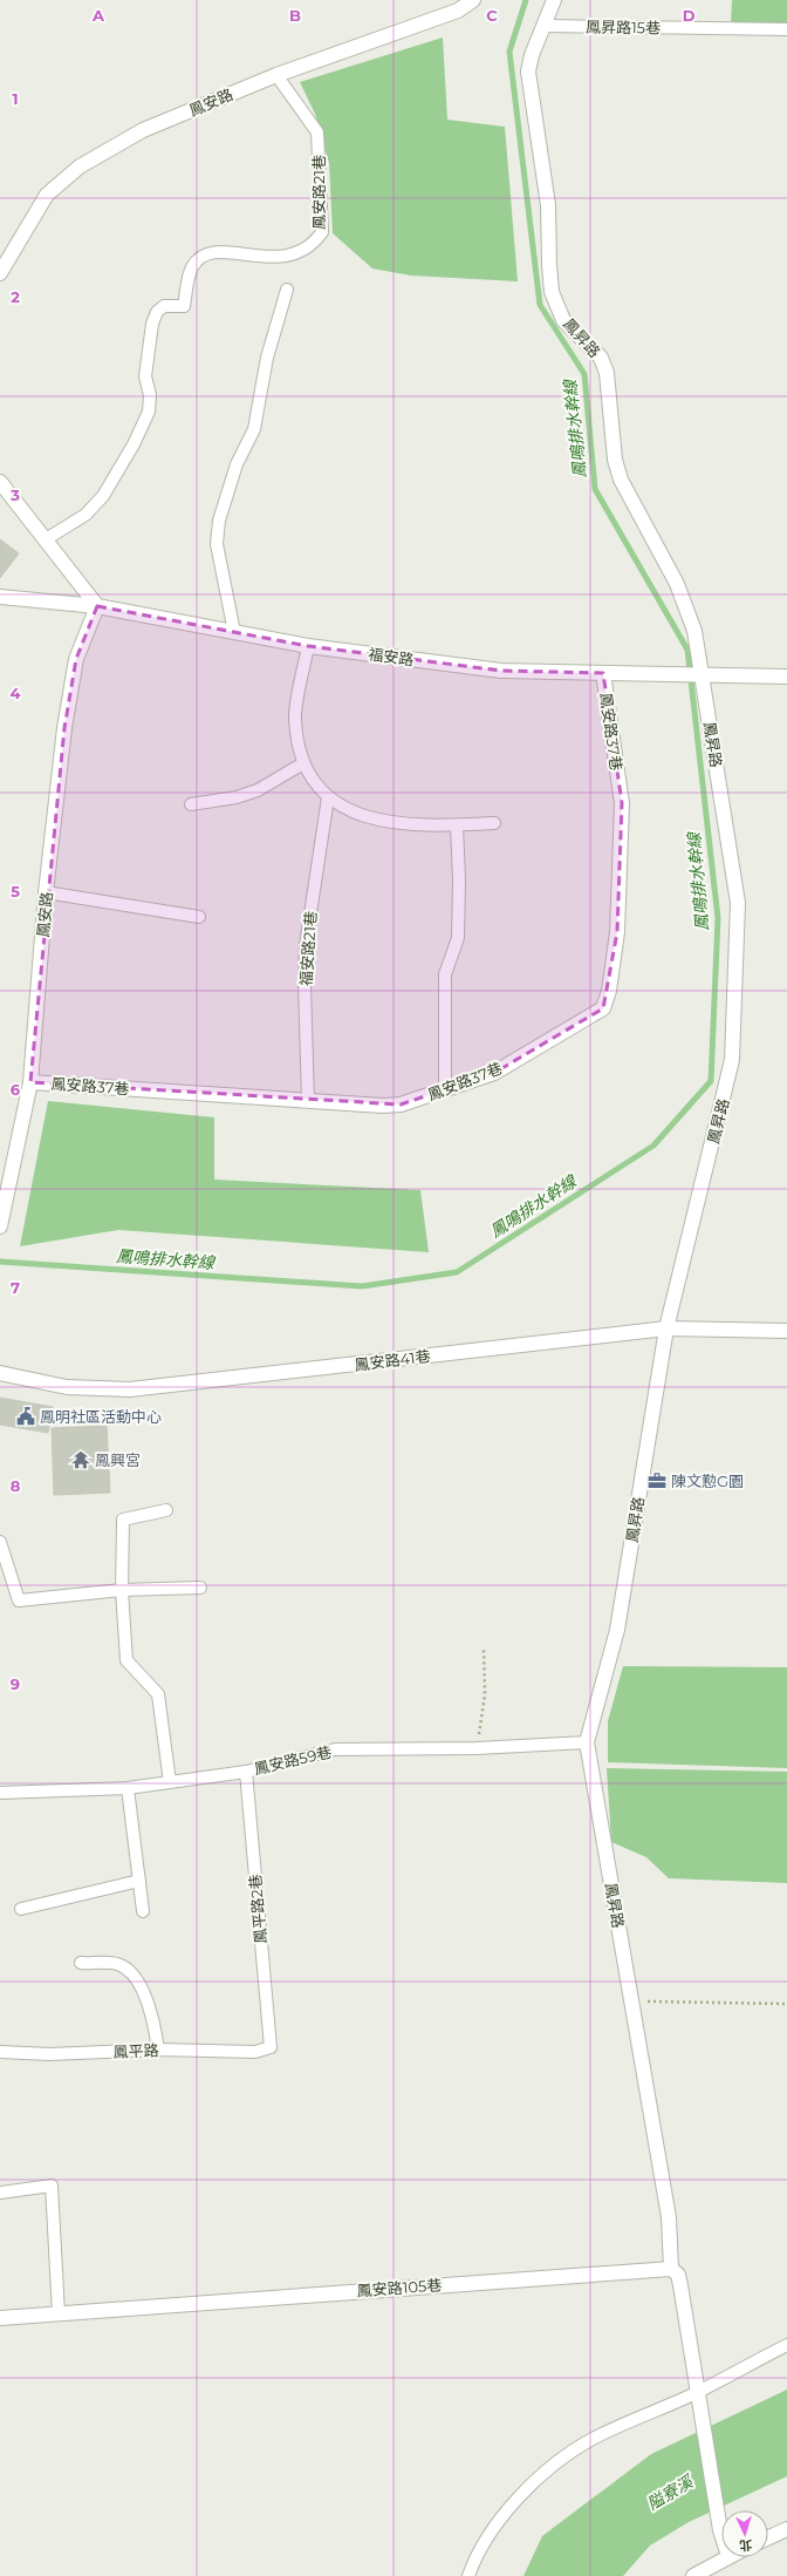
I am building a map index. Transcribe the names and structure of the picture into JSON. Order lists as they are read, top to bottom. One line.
{"streets":{"street":["鳳安路","鳳昇路","福安路","鳳安路37巷","鳳安路41巷","鳳安路105巷"],"lane":["鳳昇路15巷","鳳安路21巷","福安路21巷","鳳安路59巷","鳳平路2巷","鳳平路"]},"crossings":[["鳳昇路15巷","鳳昇路"],["鳳安路","鳳安路21巷"],["鳳安路","福安路"],["鳳安路","鳳安路37巷"],["鳳昇路","福安路"],["鳳昇路","鳳安路41巷"],["鳳昇路","鳳安路59巷"],["鳳昇路","鳳安路105巷"],["福安路","鳳安路37巷"],["鳳安路37巷","福安路21巷"],["鳳安路59巷","鳳平路2巷"],["鳳平路2巷","鳳平路"]],"water":["鳳鳴排水幹線","隘寮溪"],"places":{"public building":["鳳明社區活動中心"],"temple":["鳳興宮"],"office":["陳文懃G園"]},"north":"bottom","grid":{"columns":["A","B","C","D"],"rows":["1","2","3","4","5","6","7","8","9"]}}
